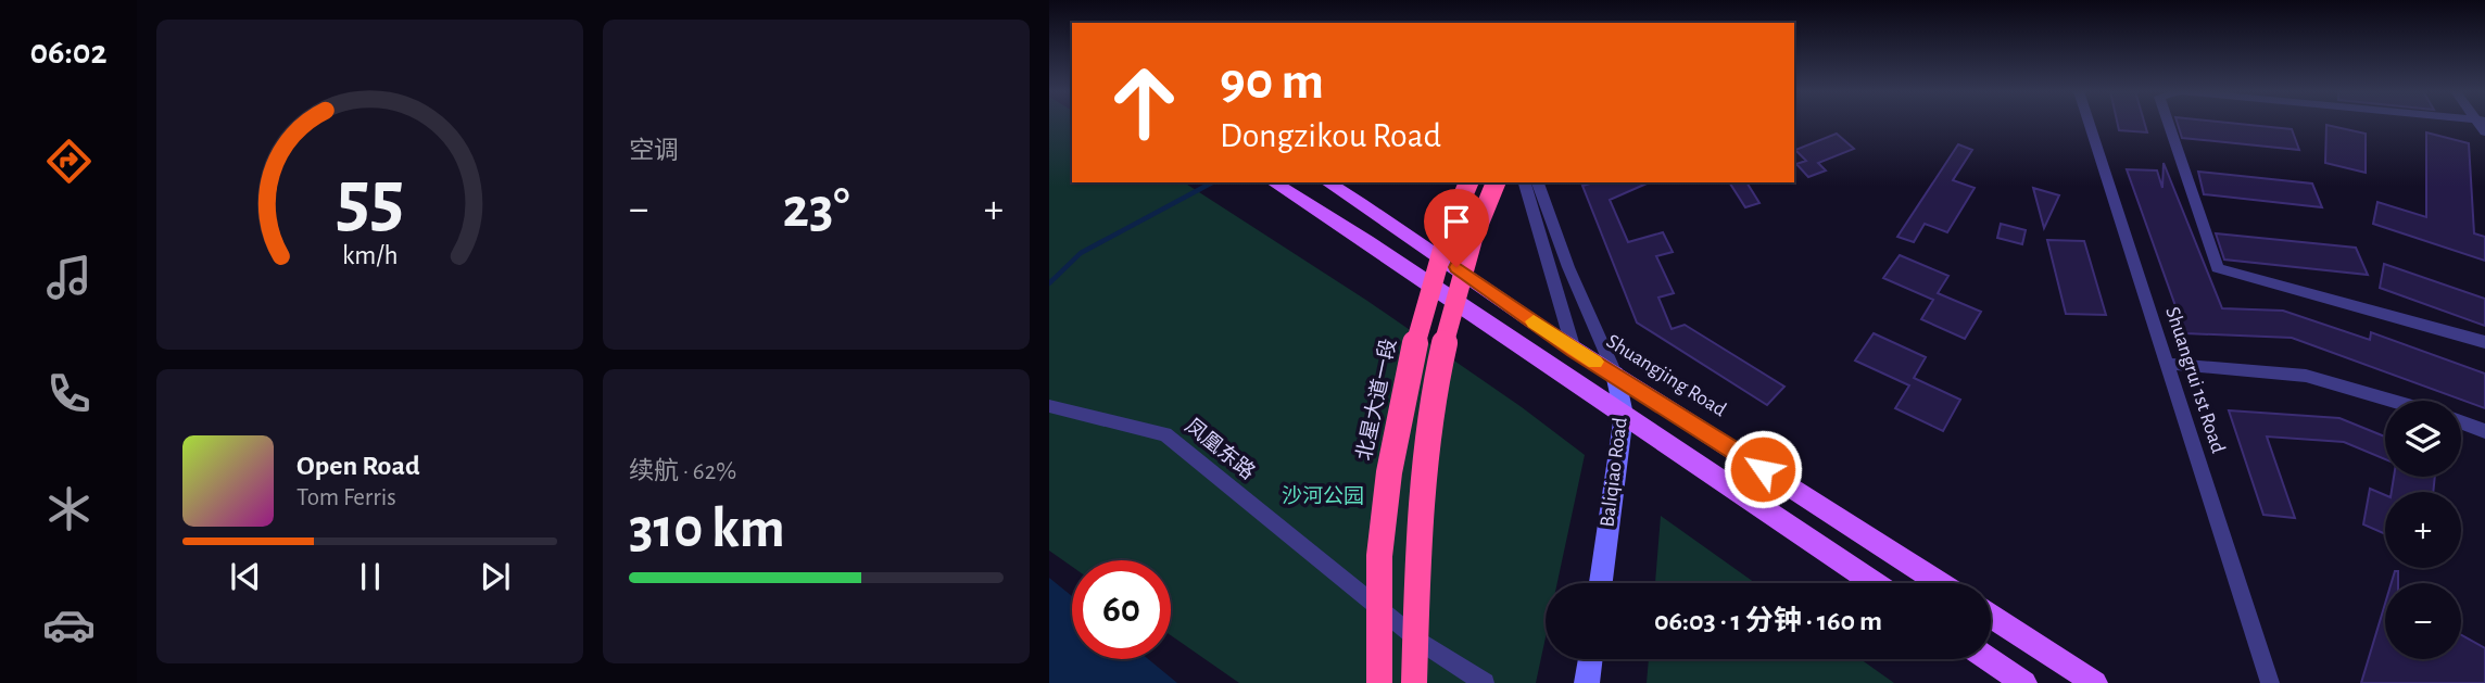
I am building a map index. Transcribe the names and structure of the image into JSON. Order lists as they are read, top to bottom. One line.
{"streets":{"highway":["北星大道一段"],"main road":["Shuangjing Road","Baliqiao Road"],"street":["Shuangrui 1st Road","凤凰东路"]},"crossings":[["Shuangjing Road","Baliqiao Road"]],"parks":["沙河公园"],"page":{"tabs":"06:02","tile":["空调",["续航 · 62%","310 km"]],"turn":["90 m","Dongzikou Road"],"heat":["−","23°","+"],"map_buttons":["+","−"],"song":["Open Road","Tom Ferris"],"limit":"60","trip":"06:03 · 1 分钟 · 160 m","gauge":["55","km/h"]}}
